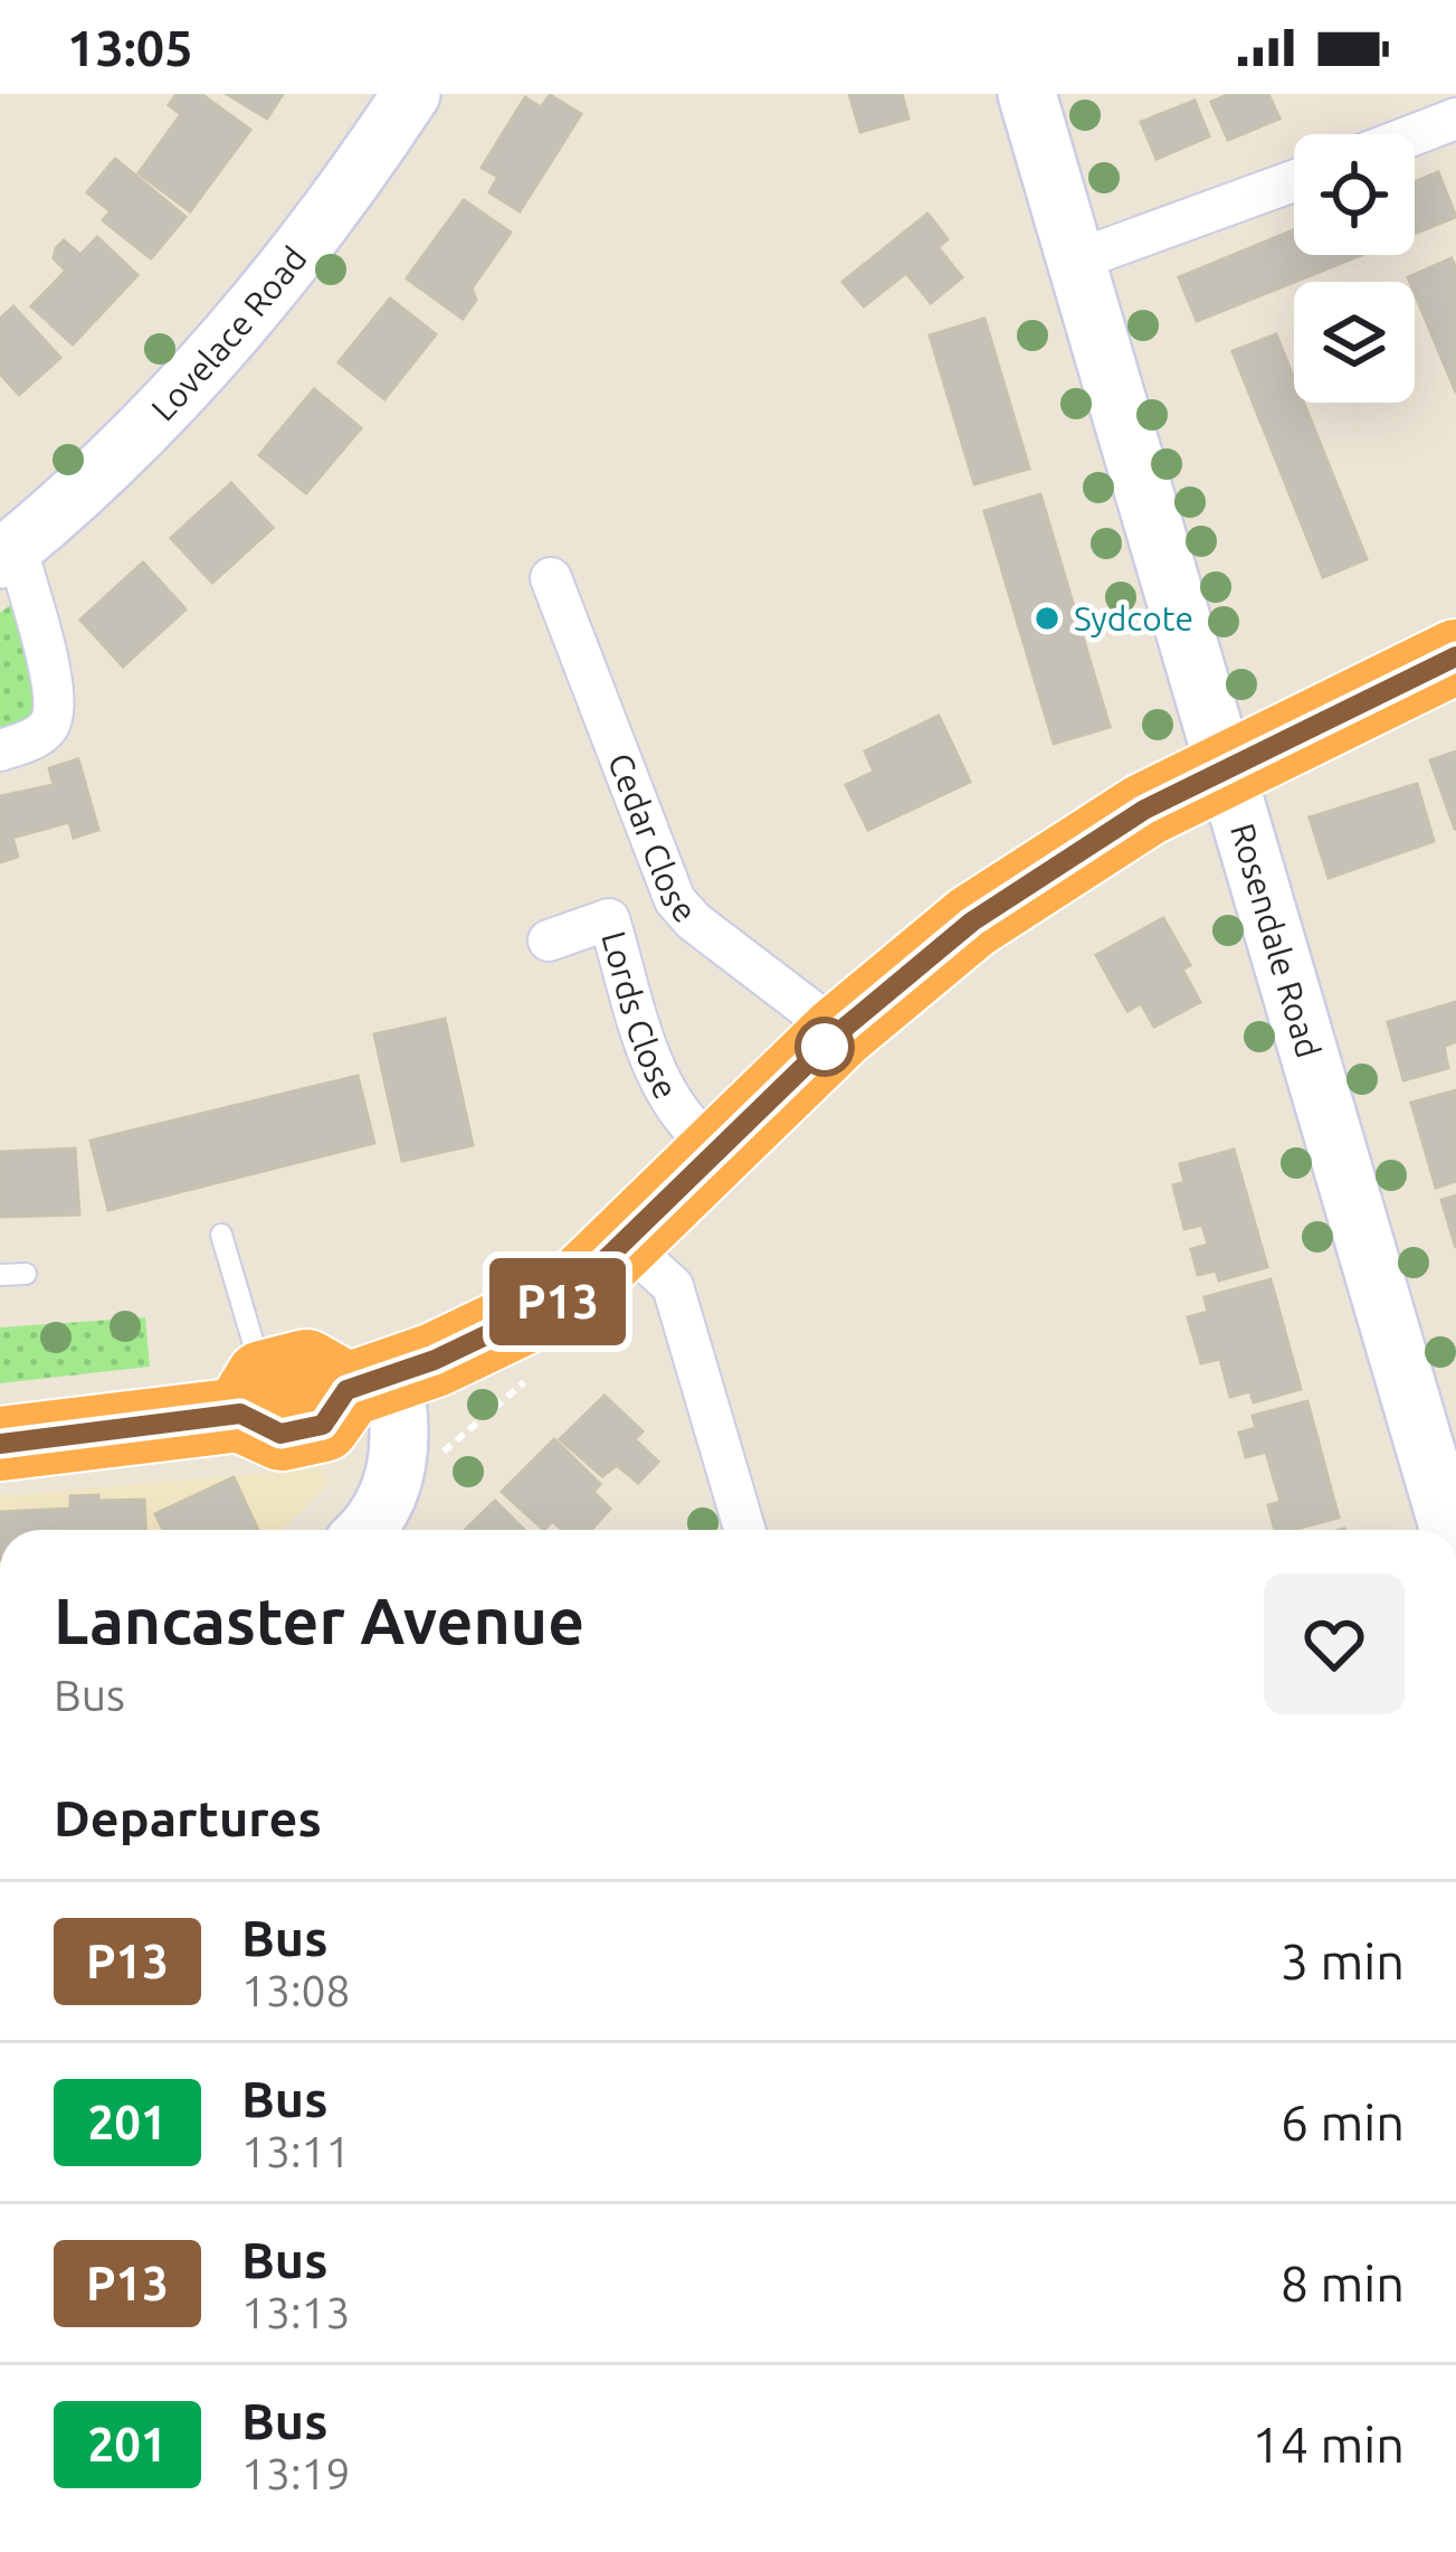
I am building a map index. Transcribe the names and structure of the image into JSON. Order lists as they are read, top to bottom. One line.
{"streets":{"street":["Lovelace Road","Cedar Close","Rosendale Road","Lords Close"]},"places":["Sydcote"],"lines":["bus line P13"],"page":{"status":"13:05","on_map":"P13","heading":[["Lancaster Avenue","Bus"],"Departures"],"list":[{"mark":"P13","name":"Bus","note":"13:08","value":"3 min"},{"mark":"201","name":"Bus","note":"13:11","value":"6 min"},{"mark":"P13","name":"Bus","note":"13:13","value":"8 min"},{"mark":"201","name":"Bus","note":"13:19","value":"14 min"}]}}
